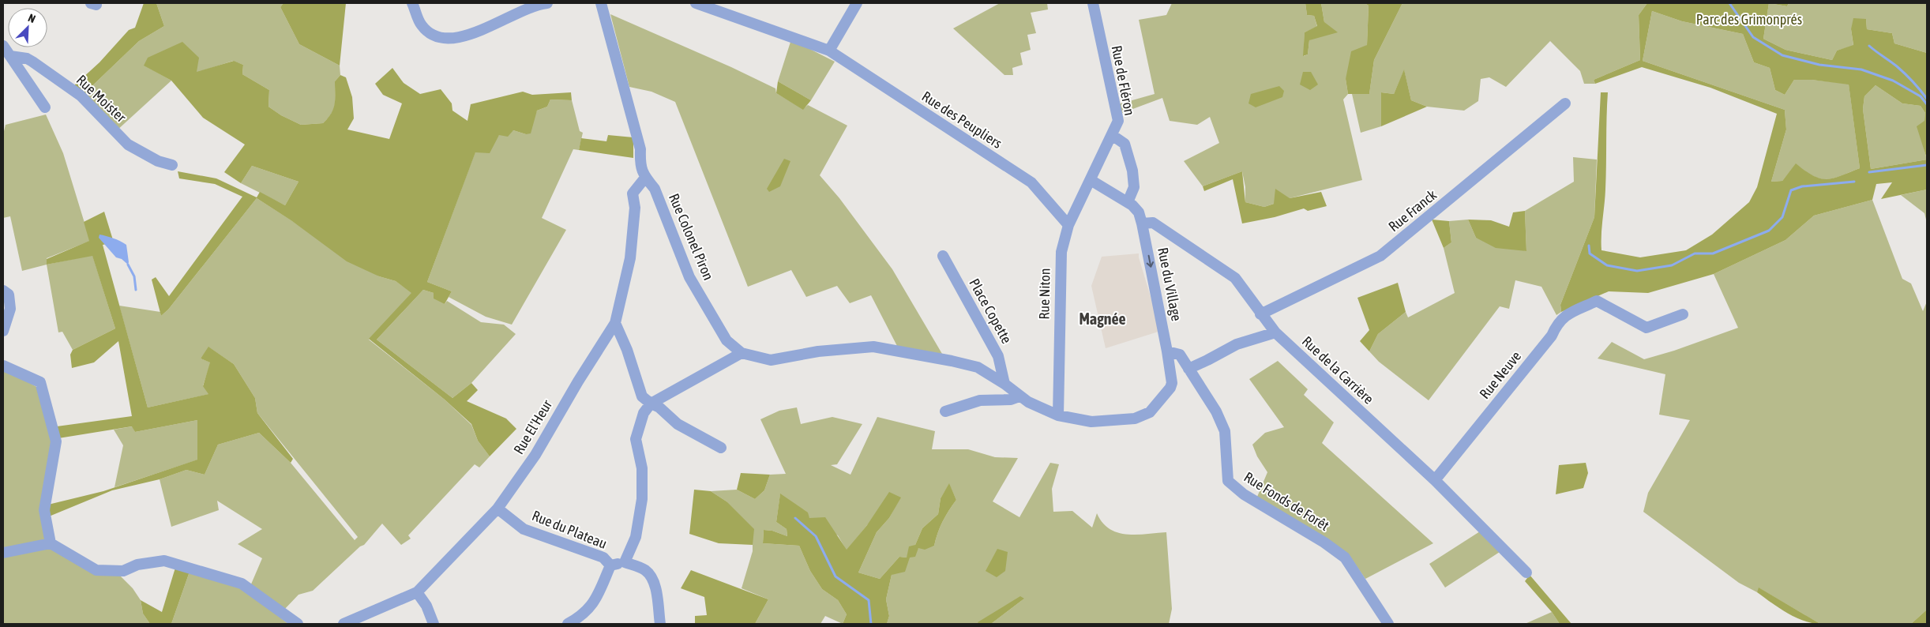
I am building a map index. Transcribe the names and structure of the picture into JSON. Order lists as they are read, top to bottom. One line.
{"streets":{"street":["Rue de Fléron","Rue Moister","Rue des Peupliers","Rue Franck","Rue Colonel Piron","Rue du Village","Rue Niton","Place Copette","Rue de la Carrière","Rue Neuve","Rue El'Heur","Rue Fonds de Forêt","Rue du Plateau"]},"crossings":[["Rue de Fléron","Rue Niton"],["Rue des Peupliers","Rue Niton"],["Rue Franck","Rue de la Carrière"],["Rue Colonel Piron","Rue du Village"],["Rue Colonel Piron","Rue Niton"],["Rue Colonel Piron","Place Copette"],["Rue Colonel Piron","Rue El'Heur"],["Rue du Village","Rue de la Carrière"],["Rue de la Carrière","Rue Neuve"],["Rue El'Heur","Rue du Plateau"]],"one_way":["Rue du Village"],"districts":["Magnée"],"parks":["Parc des Grimonprés"],"north":"top right"}
